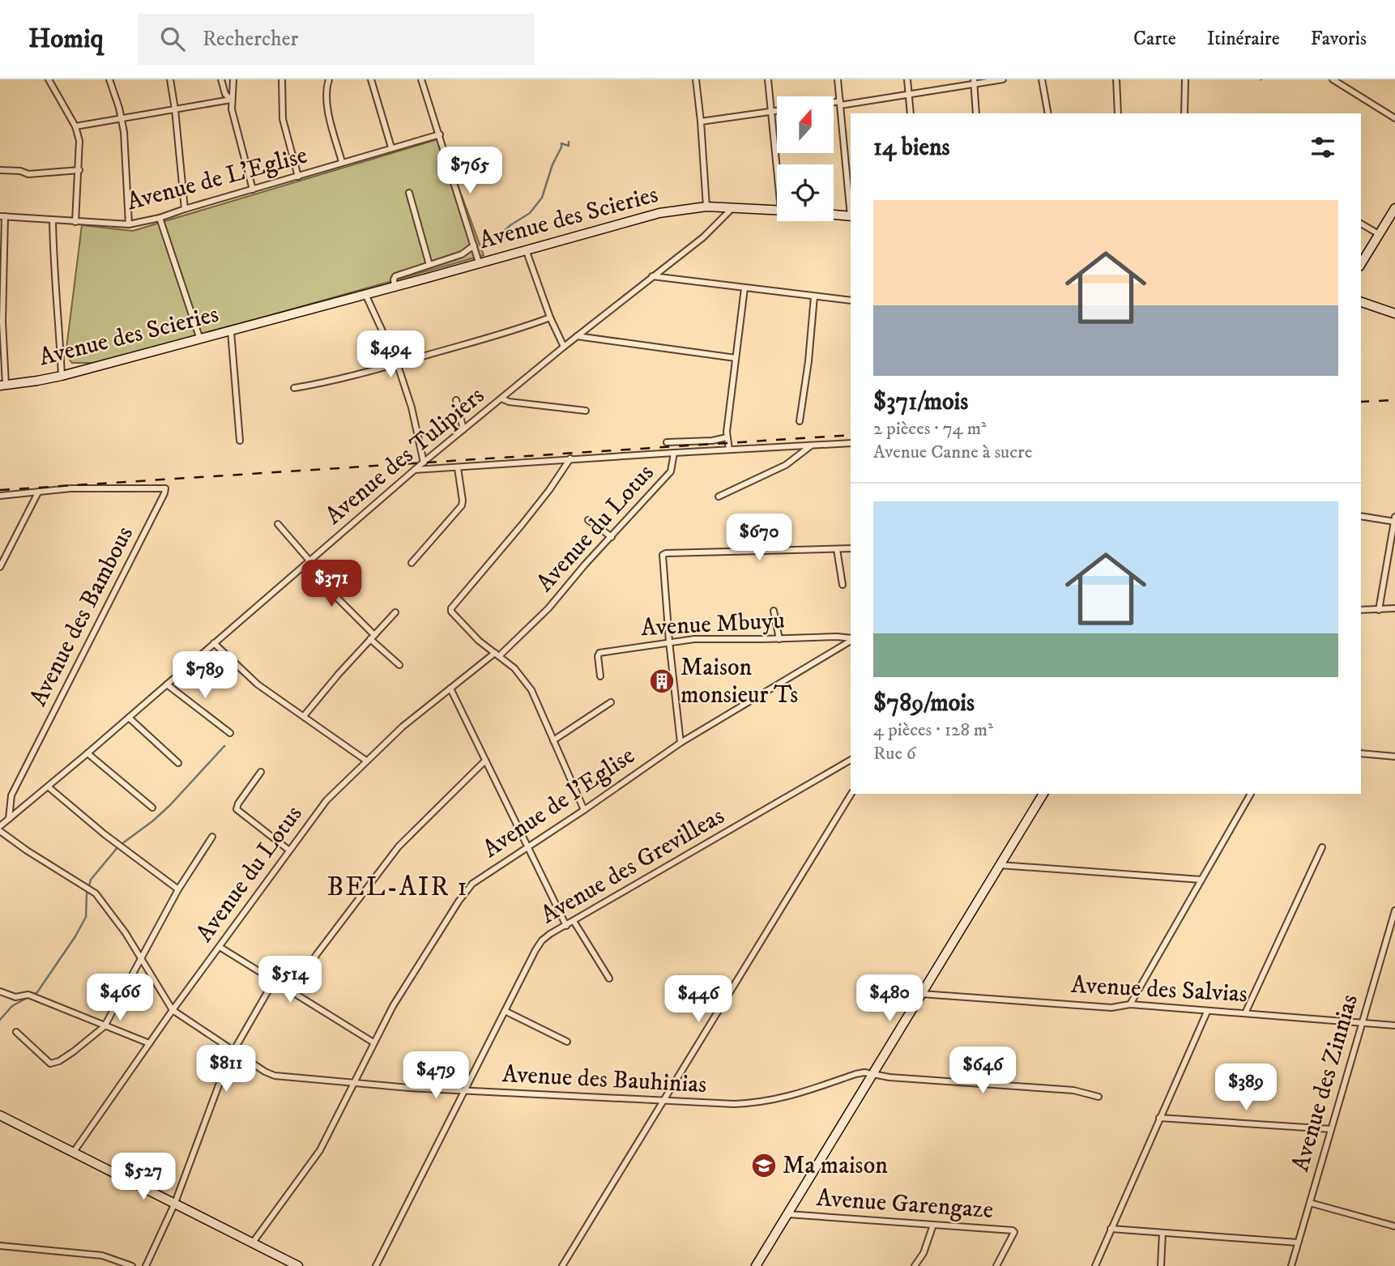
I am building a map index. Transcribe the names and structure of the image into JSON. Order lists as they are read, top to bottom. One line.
{"streets":{"street":["Avenue de L'Eglise","Avenue des Scieries","Avenue des Tulipiers","Avenue du Lotus","Avenue des Bambous","Avenue Mbuyu","Avenue de l'Eglise","Avenue des Grevilleas","Avenue des Salvias","Avenue des Bauhinias","Avenue des Zinnias","Avenue Garengaze"]},"crossings":[["Avenue des Scieries","Avenue des Tulipiers"],["Avenue des Tulipiers","Avenue des Bambous"],["Avenue des Tulipiers","Avenue des Bauhinias"],["Avenue du Lotus","Avenue des Bauhinias"],["Avenue de l'Eglise","Avenue des Bauhinias"],["Avenue des Grevilleas","Avenue des Bauhinias"],["Avenue des Salvias","Avenue des Zinnias"]],"districts":["BEL-AIR 1"],"places":{"building":["Maison monsieur Ts"],"school or university":["Ma maison"]},"north":"top","page":{"header":"Homiq","search":"Rechercher","nav":["Carte","Itinéraire","Favoris"],"heading":"14 biens","price":["$765","$494","$670","$371","$789","$514","$466","$480","$446","$811","$646","$479","$389","$527"],"list":[{"name":"$371/mois","note":"2 pièces · 74 m² · Avenue Canne à sucre"},{"name":"$789/mois","note":"4 pièces · 128 m² · Rue 6"}]}}
